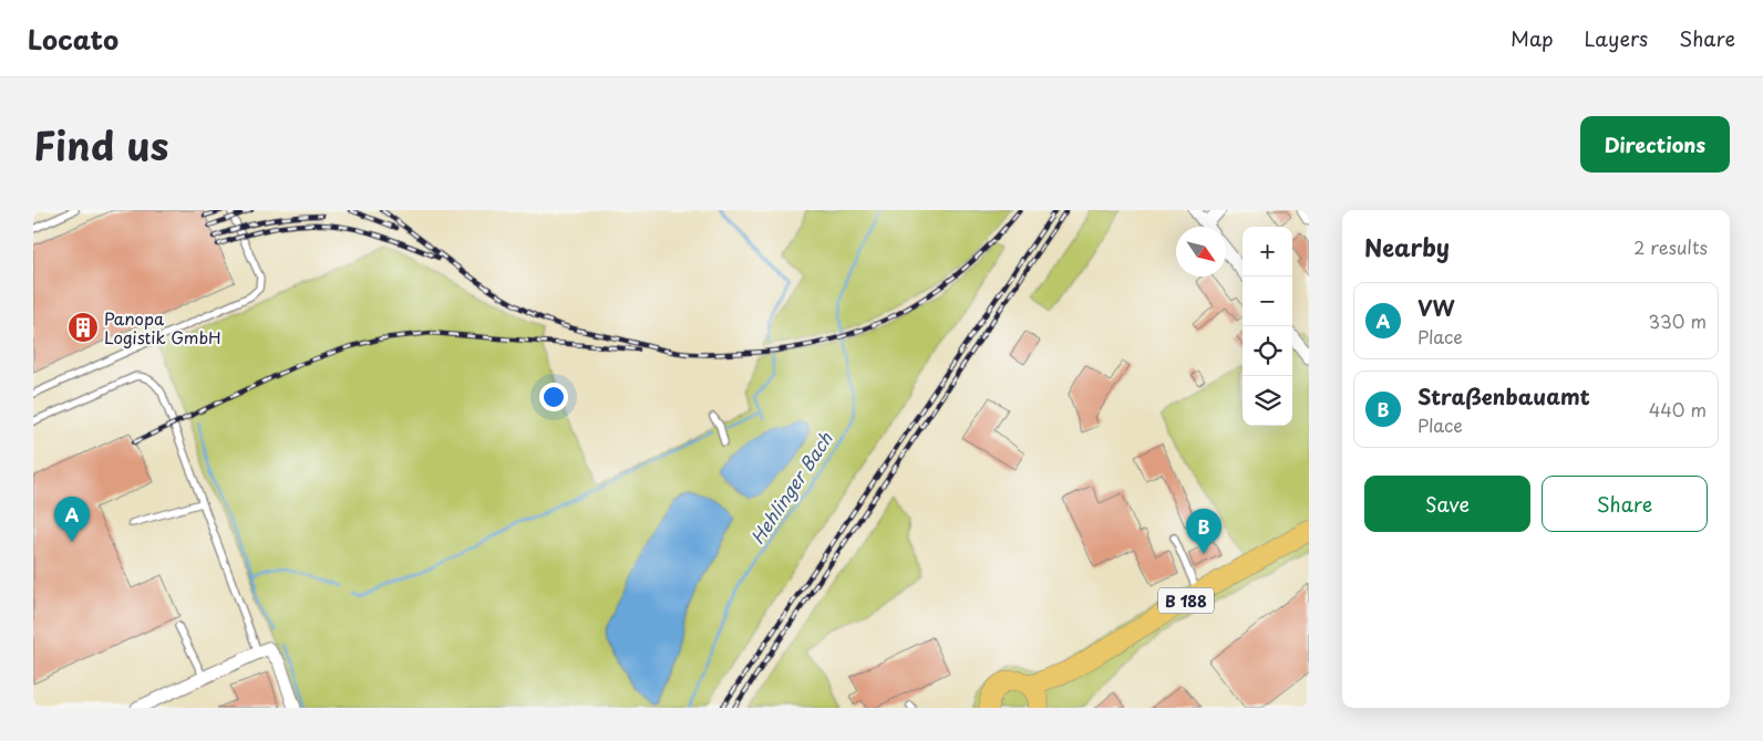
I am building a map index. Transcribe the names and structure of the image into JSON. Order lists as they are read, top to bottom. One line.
{"streets":{"main road":["B 188"]},"water":["Hehlinger Bach"],"places":{"building":["Panopa Logistik GmbH"]},"north":"bottom right","page":{"header":"Locato","nav":["Map","Layers","Share"],"title":"Find us","buttons":["Directions",["Save","Share"]],"heading":["Nearby","2 results"],"map_buttons":["+","−"],"list":[{"mark":"A","name":"VW","note":"Place","value":"330 m"},{"mark":"B","name":"Straßenbauamt","note":"Place","value":"440 m"}],"pins":["A","B"]}}
